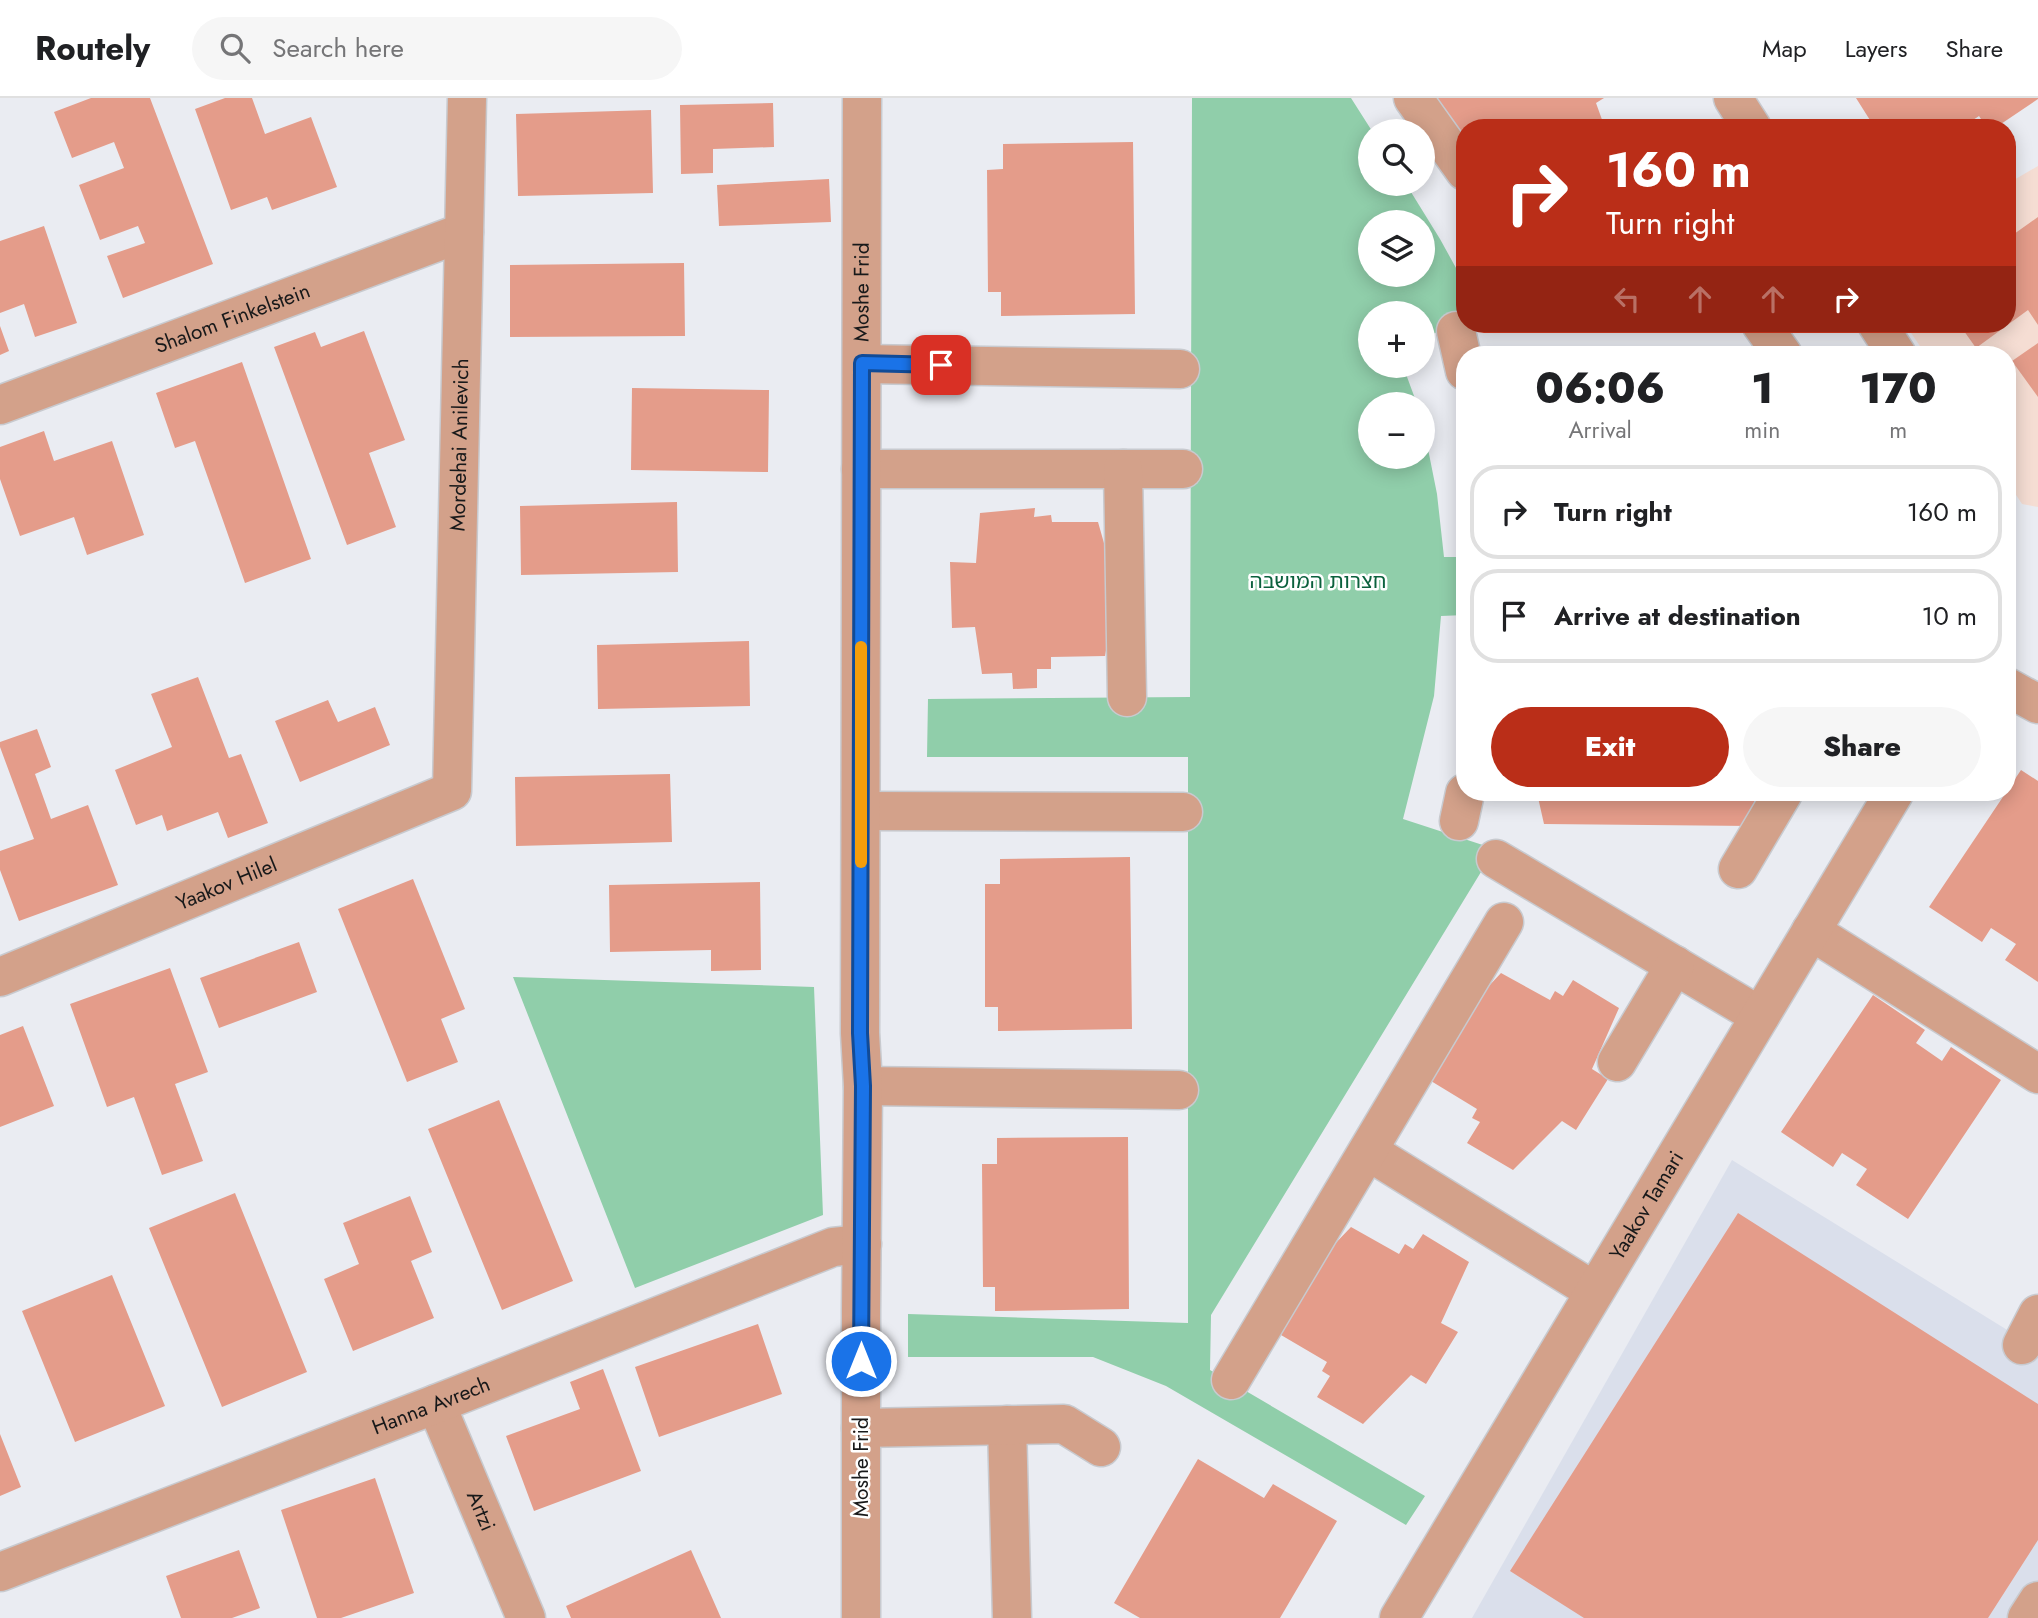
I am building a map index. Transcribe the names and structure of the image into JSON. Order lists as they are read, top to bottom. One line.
{"streets":{"street":["Moshe Frid","Shalom Finkelstein","Mordehai Anilevich","Yaakov Hilel","Yaakov Tamari","Hanna Avrech","Artzi"]},"crossings":[["Moshe Frid","Hanna Avrech"],["Shalom Finkelstein","Mordehai Anilevich"],["Mordehai Anilevich","Yaakov Hilel"],["Hanna Avrech","Artzi"]],"parks":["חצרות המושבה"],"page":{"header":"Routely","search":"Search here","nav":["Map","Layers","Share"],"map_buttons":["+","−"],"turn":["160 m","Turn right"],"eta":["06:06","Arrival","1","min","170","m"],"list":[{"name":"Turn right","value":"160 m"},{"name":"Arrive at destination","value":"10 m"}],"buttons":["Exit","Share"]}}
